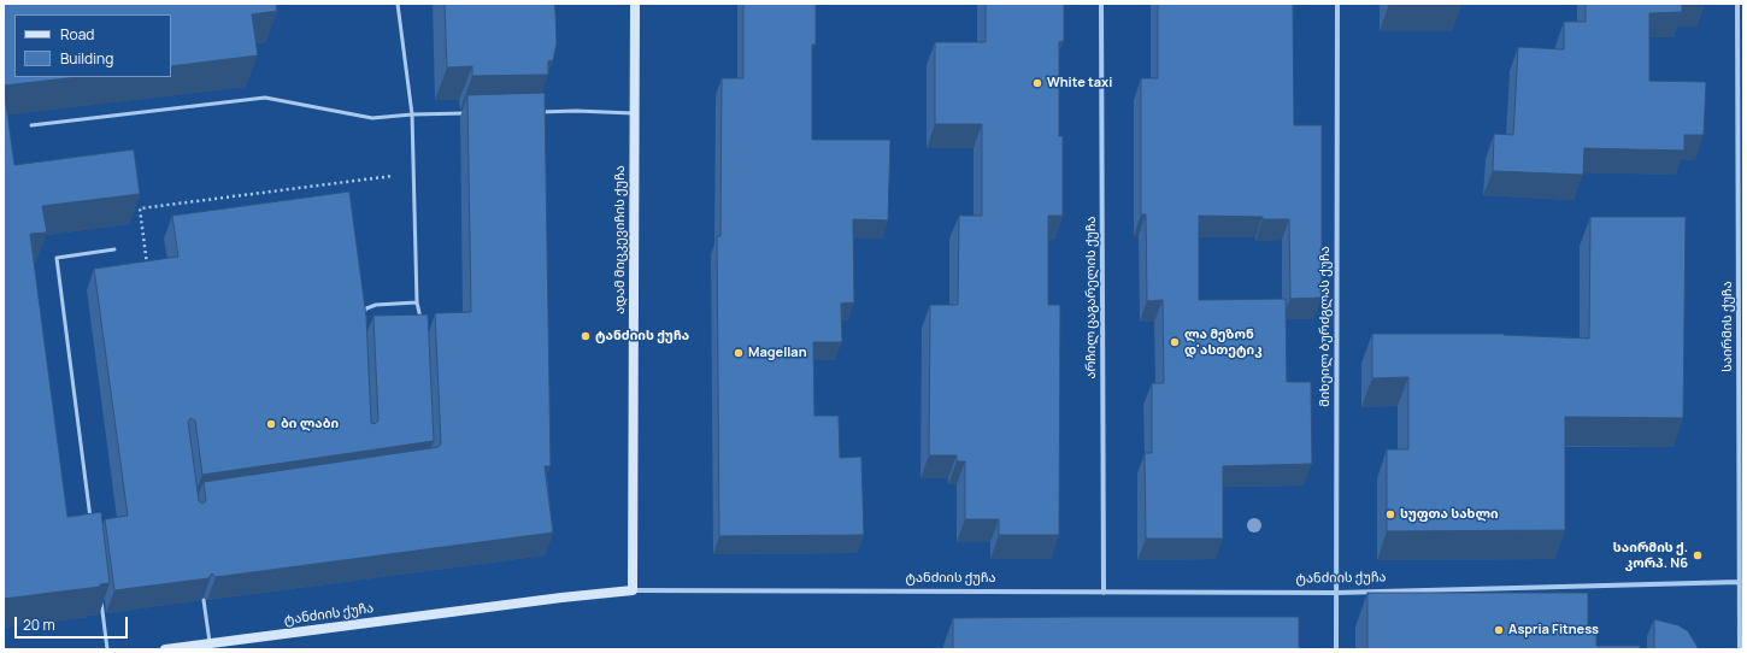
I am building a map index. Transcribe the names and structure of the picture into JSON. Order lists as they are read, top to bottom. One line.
{"streets":{"main road":["ადამ მიცკევიჩის ქუჩა","ტანძიის ქუჩა"],"street":["არჩილ ცაგარელის ქუჩა","მიხეილ ბურძგლას ქუჩა","საირმის ქუჩა"]},"crossings":[["ადამ მიცკევიჩის ქუჩა","ტანძიის ქუჩა"],["არჩილ ცაგარელის ქუჩა","ტანძიის ქუჩა"],["მიხეილ ბურძგლას ქუჩა","ტანძიის ქუჩა"],["საირმის ქუჩა","ტანძიის ქუჩა"]],"places":["White taxi","ტანძიის ქუჩა","ლა მეზონ დ'ასთეტიკ","Magellan","ბი ლაბი","სუფთა სახლი","საირმის ქ. კორპ. N6","Aspria Fitness"],"legend":["Road","Building"],"scale_bar":"20 m"}
